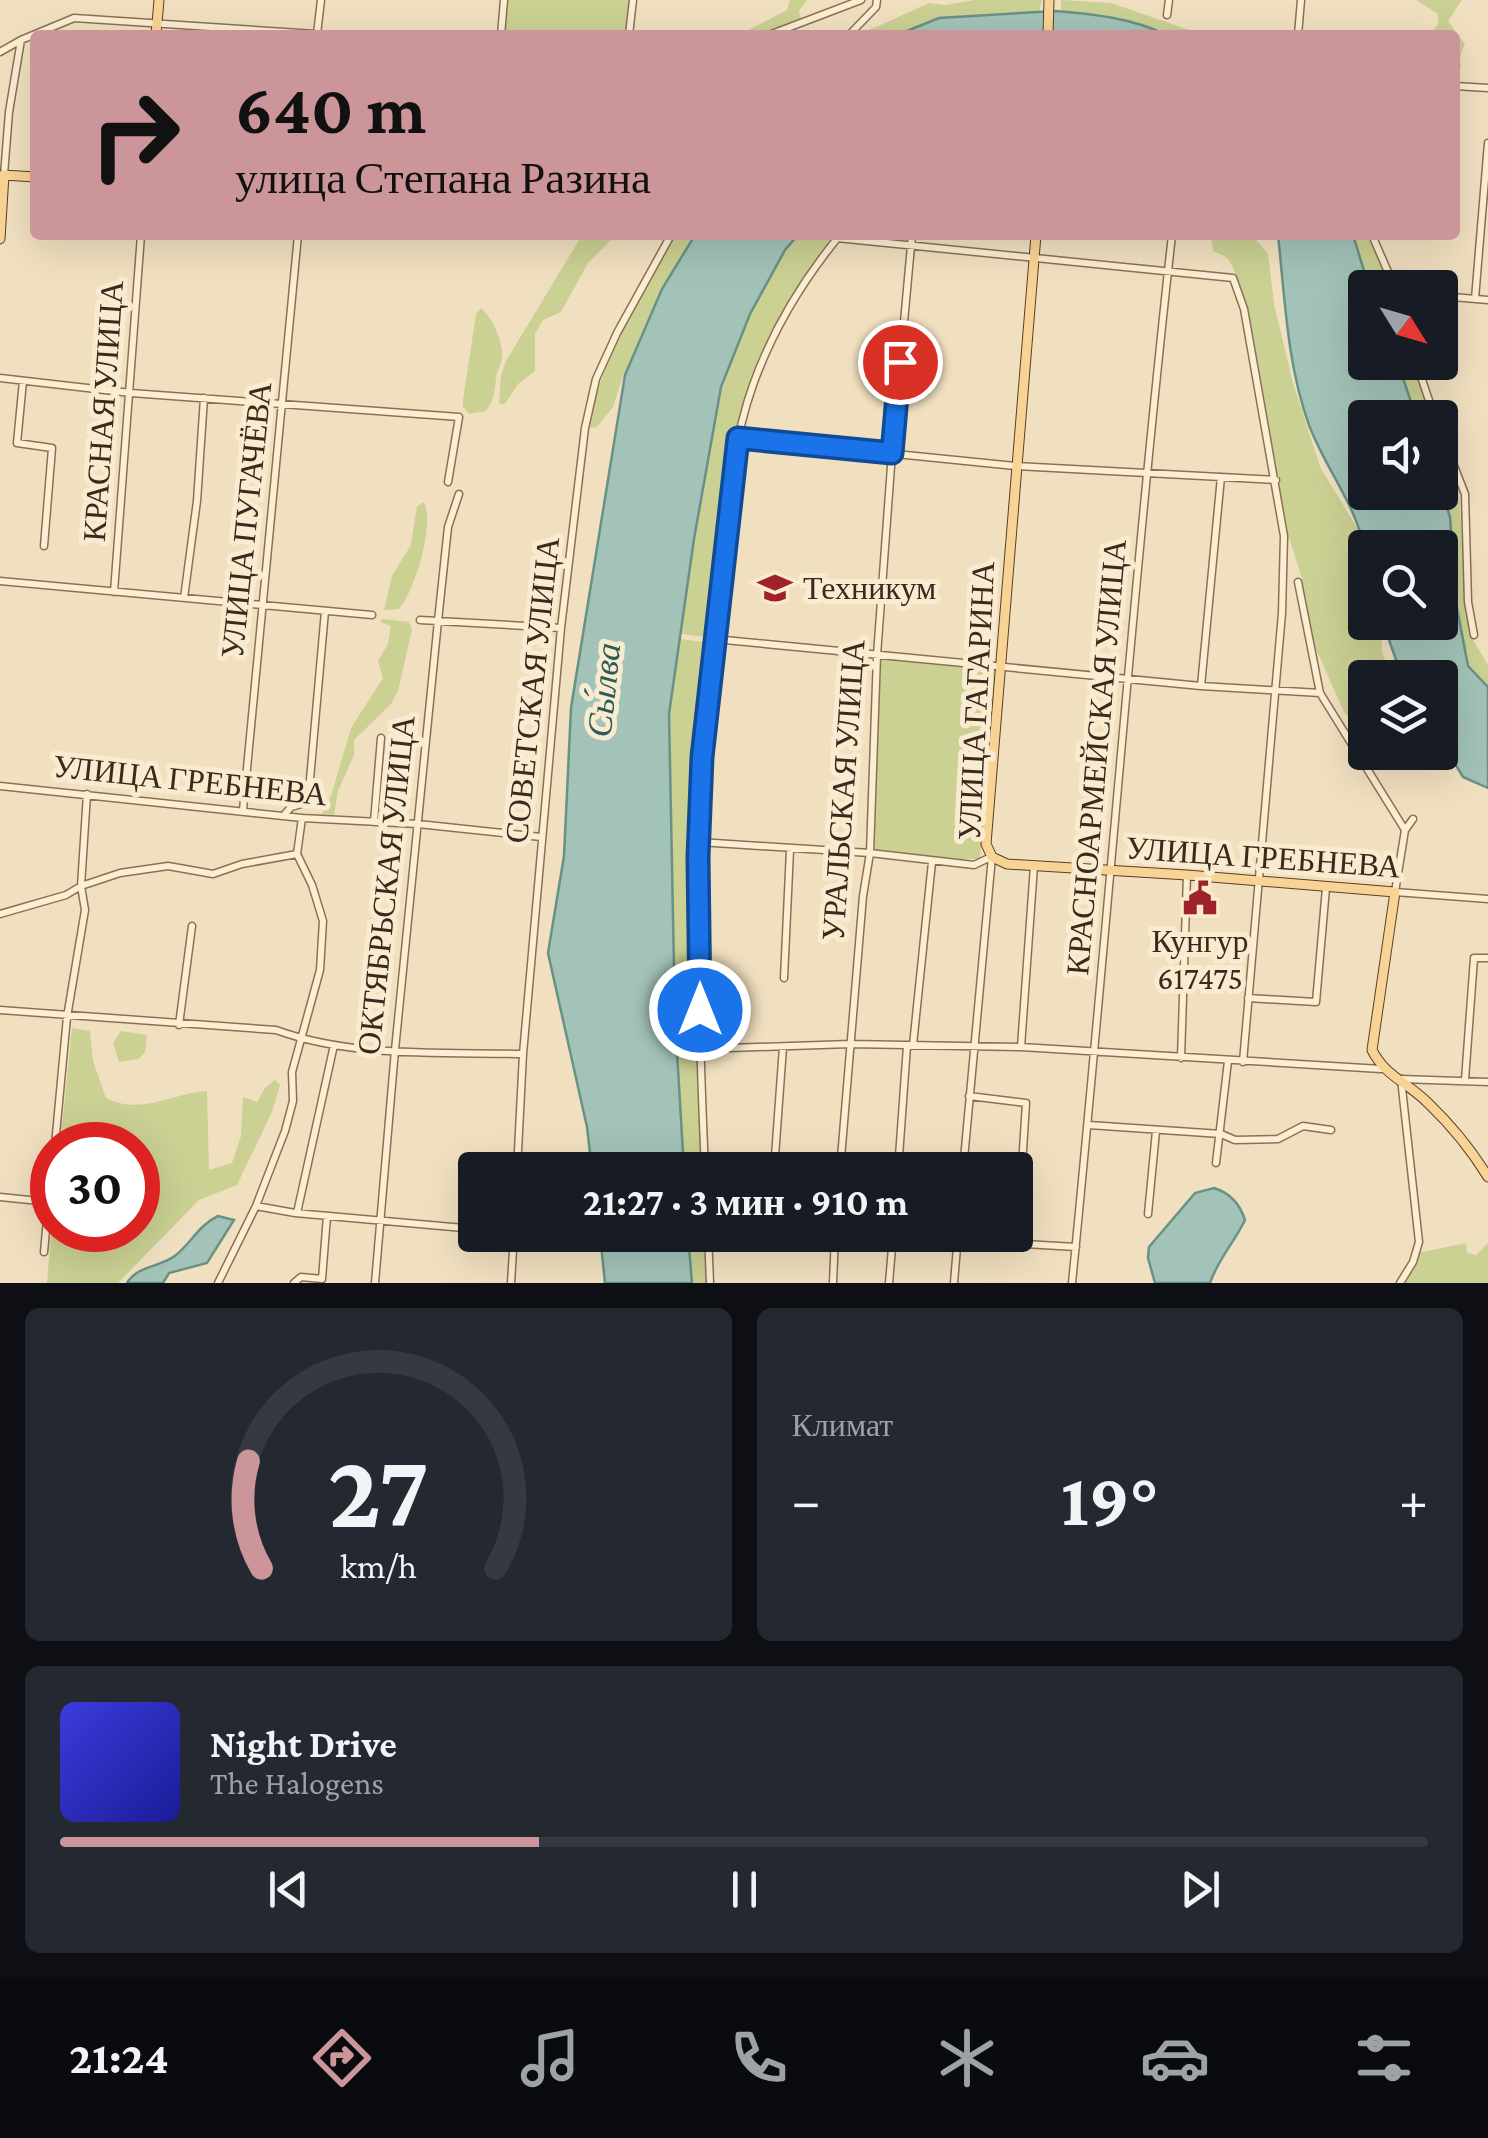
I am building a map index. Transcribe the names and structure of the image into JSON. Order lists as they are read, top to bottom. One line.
{"streets":{"main road":["УЛИЦА ГАГАРИНА","УЛИЦА ГРЕБНЕВА"],"street":["КРАСНАЯ УЛИЦА","УЛИЦА ПУГАЧЁВА","СОВЕТСКАЯ УЛИЦА","КРАСНОАРМЕЙСКАЯ УЛИЦА","УРАЛЬСКАЯ УЛИЦА","ОКТЯБРЬСКАЯ УЛИЦА"]},"crossings":[["УЛИЦА ПУГАЧЁВА","УЛИЦА ГРЕБНЕВА"],["СОВЕТСКАЯ УЛИЦА","УЛИЦА ГРЕБНЕВА"],["УЛИЦА ГАГАРИНА","УЛИЦА ГРЕБНЕВА"],["КРАСНОАРМЕЙСКАЯ УЛИЦА","УЛИЦА ГРЕБНЕВА"],["УЛИЦА ГРЕБНЕВА","УРАЛЬСКАЯ УЛИЦА"],["УЛИЦА ГРЕБНЕВА","ОКТЯБРЬСКАЯ УЛИЦА"]],"water":["Сы́лва"],"places":{"school or university":["Техникум"],"public building":["Кунгур 617475"]},"north":"bottom right","page":{"turn":["640 m","улица Степана Разина"],"limit":"30","trip":"21:27 · 3 мин · 910 m","tile":"Климат","heat":["−","19°","+"],"song":["Night Drive","The Halogens"],"tabs":"21:24","gauge":["27","km/h"]}}
